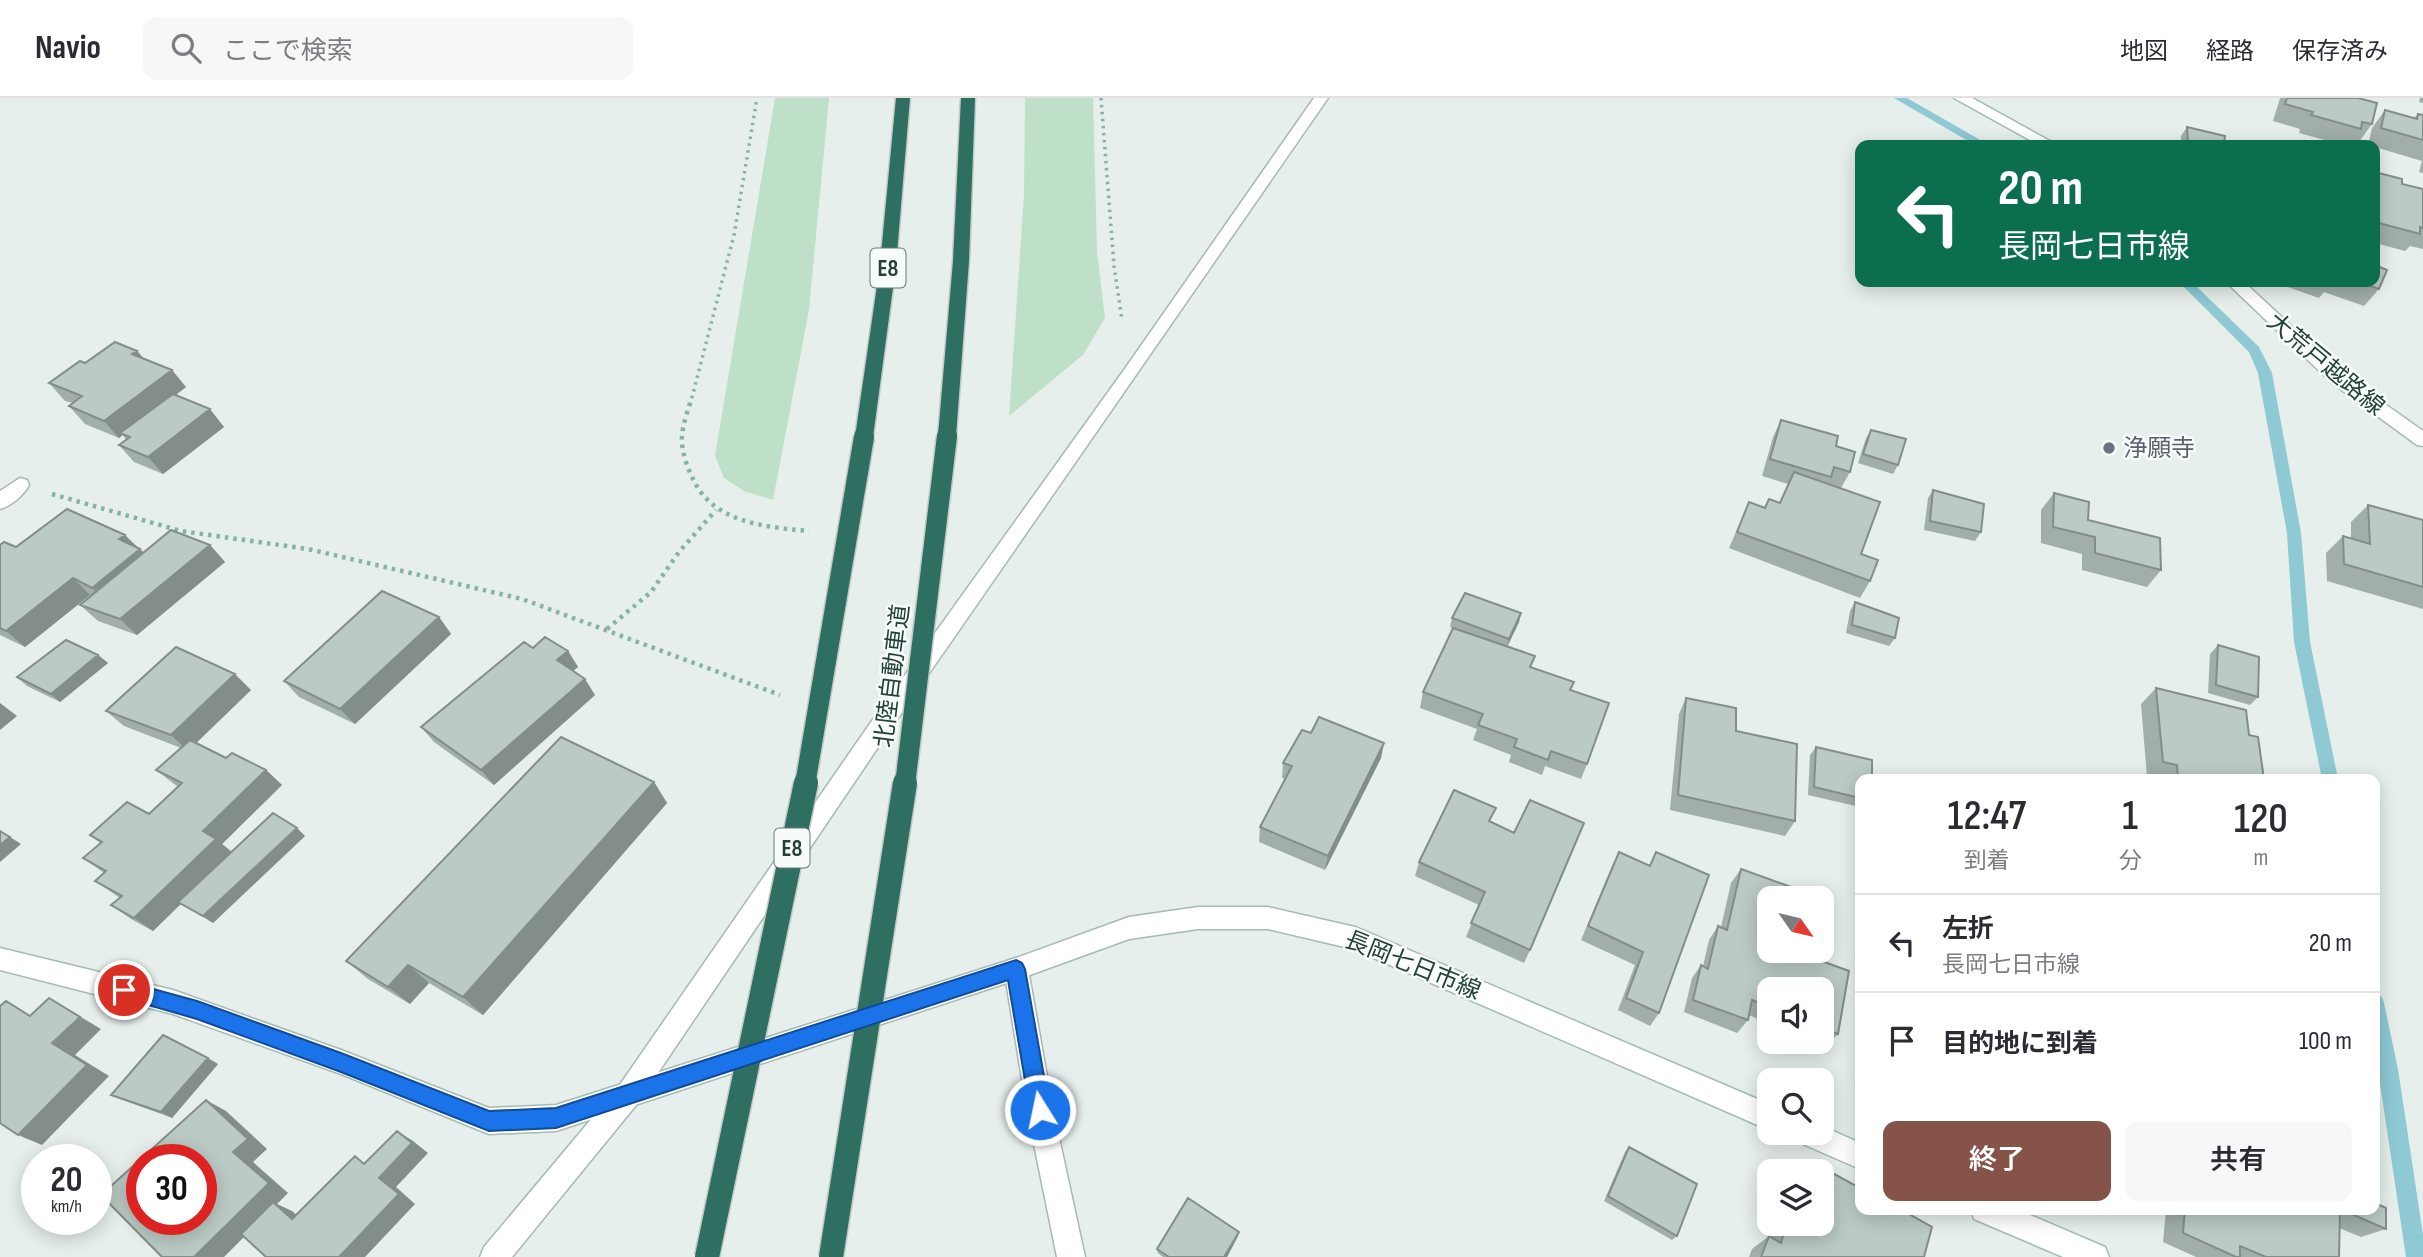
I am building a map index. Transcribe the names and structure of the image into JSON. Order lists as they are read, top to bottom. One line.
{"streets":{"highway":["E8","北陸自動車道"],"main road":["大荒戸越路線","長岡七日市線"]},"places":["浄願寺"],"north":"bottom right","page":{"header":"Navio","search":"ここで検索","nav":["地図","経路","保存済み"],"turn":["20 m","長岡七日市線"],"eta":["12:47","到着","1","分","120","m"],"list":[{"name":"左折","note":"長岡七日市線","value":"20 m"},{"name":"目的地に到着","value":"100 m"}],"buttons":["終了","共有"],"speed":"20 km/h","limit":"30"}}
